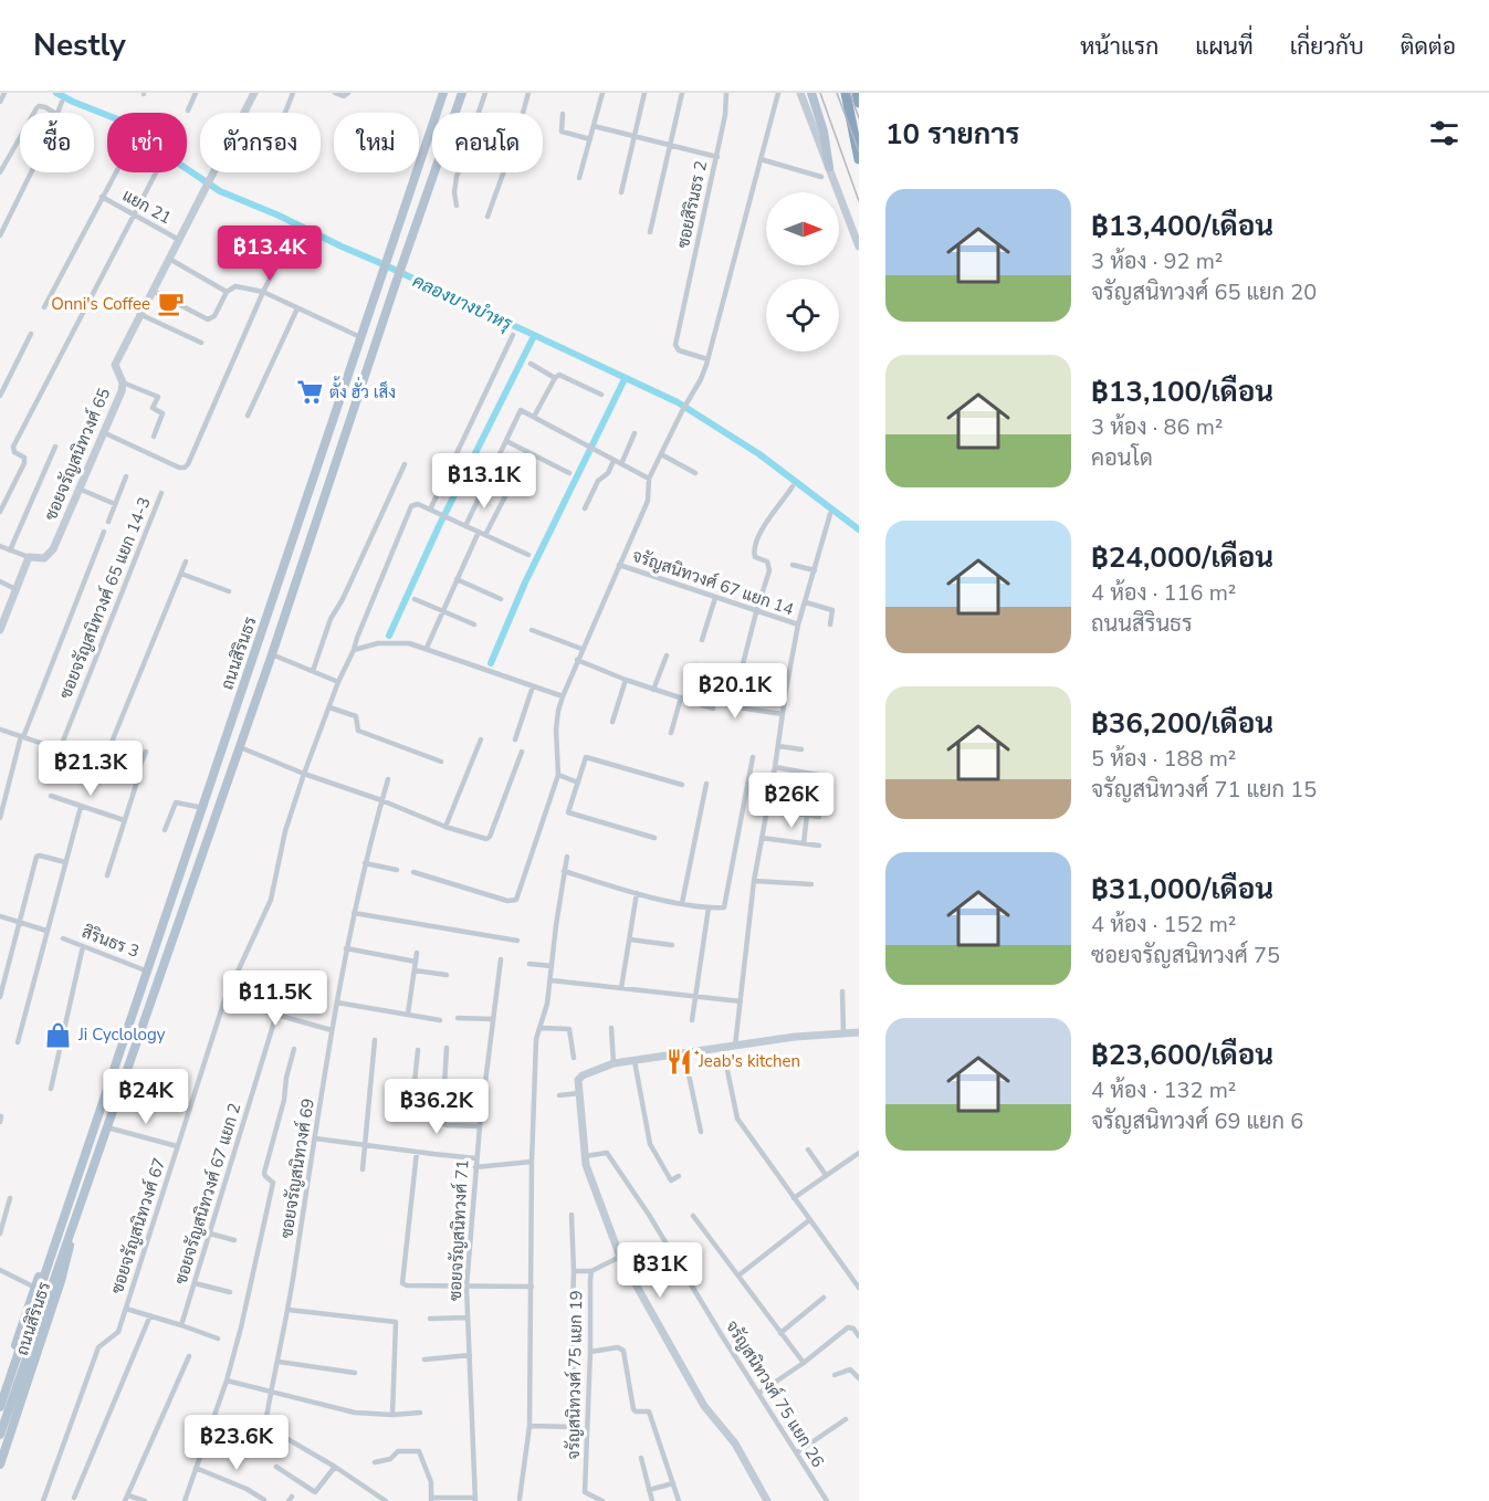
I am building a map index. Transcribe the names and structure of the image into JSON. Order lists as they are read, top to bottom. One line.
{"streets":{"main road":["ถนนสิรินธร"],"street":["ซอยสิรินธร 2","แยก 21","ซอยจรัญสนิทวงศ์ 65","จรัญสนิทวงศ์ 67 แยก 14","ซอยจรัญสนิทวงศ์ 65 แยก 14-3","สิรินธร 3","ซอยจรัญสนิทวงศ์ 69","ซอยจรัญสนิทวงศ์ 67 แยก 2","ซอยจรัญสนิทวงศ์ 67","ซอยจรัญสนิทวงศ์ 71","จรัญสนิทวงศ์ 75 แยก 19","จรัญสนิทวงศ์ 75 แยก 26"]},"crossings":[["แยก 21","ซอยจรัญสนิทวงศ์ 65"],["ถนนสิรินธร","สิรินธร 3"]],"water":["คลองบางบำหรุ"],"places":{"cafe":["Onni's Coffee"],"supermarket":["ตั้ง ฮั่ว เส็ง"],"shop":["Ji Cyclology"],"restaurant":["๋Jeab's kitchen"]},"north":"right","page":{"header":"Nestly","nav":["หน้าแรก","แผนที่","เกี่ยวกับ","ติดต่อ"],"heading":"10 รายการ","chip":["ซื้อ","เช่า","ตัวกรอง","ใหม่","คอนโด"],"list":[{"name":"฿13,400/เดือน","note":"3 ห้อง · 92 m² · จรัญสนิทวงศ์ 65 แยก 20"},{"name":"฿13,100/เดือน","note":"3 ห้อง · 86 m² · คอนโด"},{"name":"฿24,000/เดือน","note":"4 ห้อง · 116 m² · ถนนสิรินธร"},{"name":"฿36,200/เดือน","note":"5 ห้อง · 188 m² · จรัญสนิทวงศ์ 71 แยก 15"},{"name":"฿31,000/เดือน","note":"4 ห้อง · 152 m² · ซอยจรัญสนิทวงศ์ 75"},{"name":"฿23,600/เดือน","note":"4 ห้อง · 132 m² · จรัญสนิทวงศ์ 69 แยก 6"}],"price":["฿13.4K","฿13.1K","฿20.1K","฿21.3K","฿26K","฿11.5K","฿24K","฿36.2K","฿31K","฿23.6K"]}}
